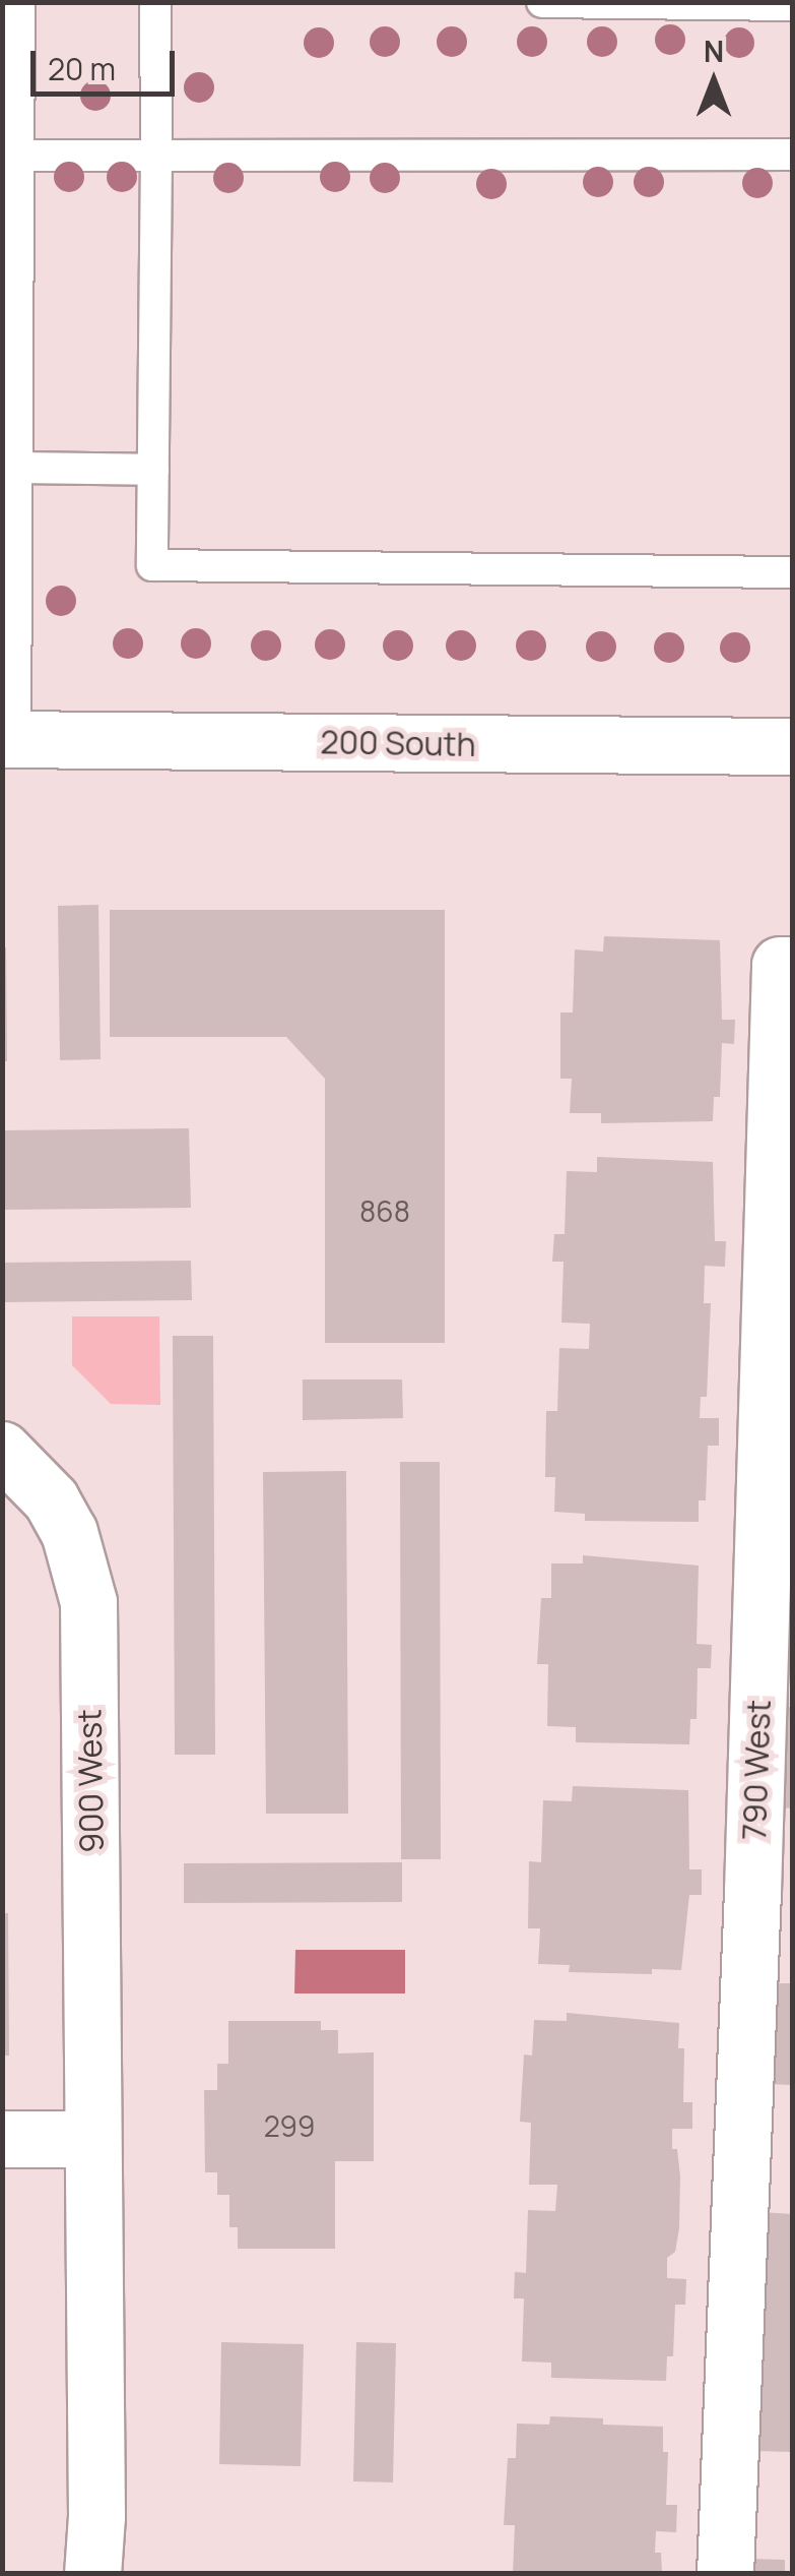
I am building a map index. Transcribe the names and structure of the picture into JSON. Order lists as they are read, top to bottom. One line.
{"streets":{"street":["200 South","790 West","900 West"]},"house_numbers":["868","299"],"scale_bar":"20 m","north":"top"}
